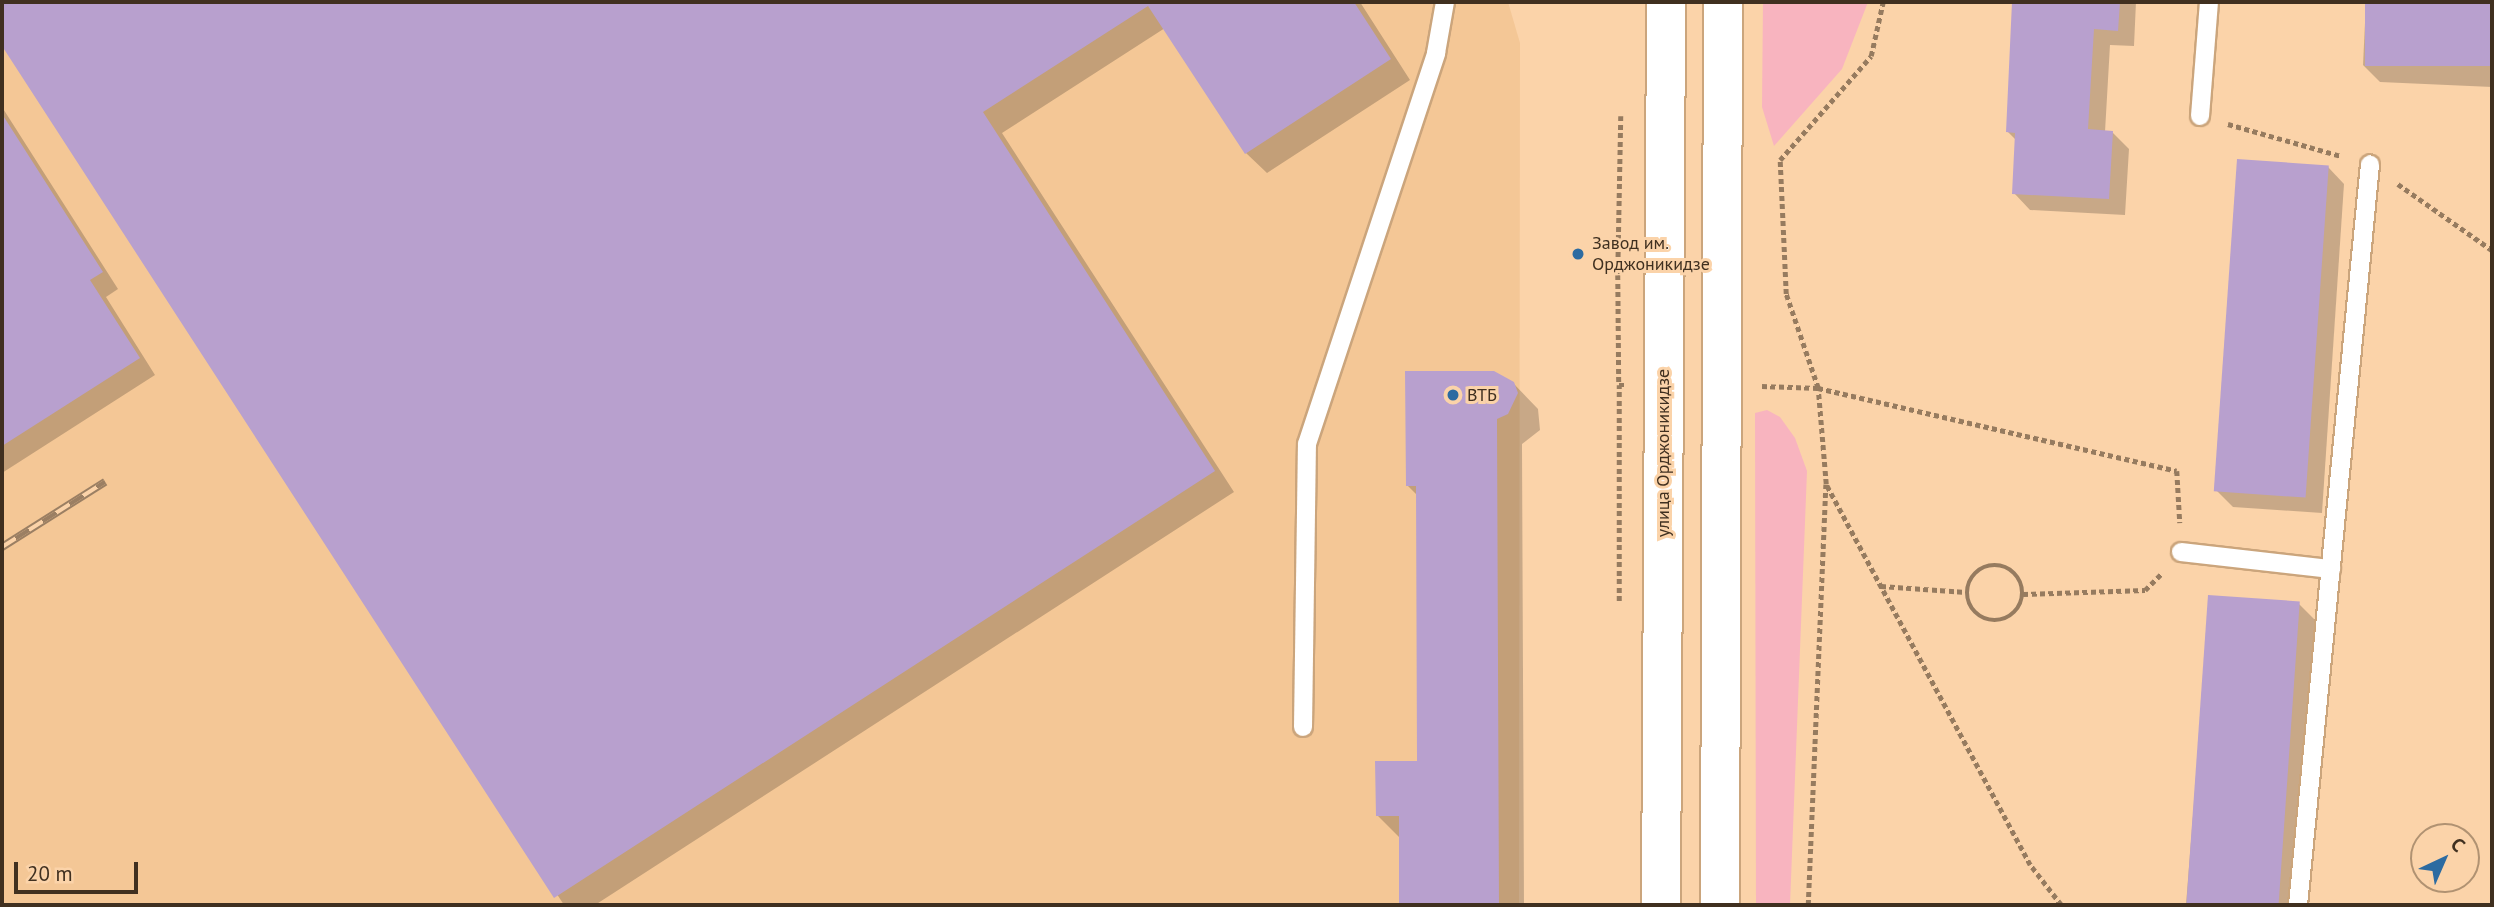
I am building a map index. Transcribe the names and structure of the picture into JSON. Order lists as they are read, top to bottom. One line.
{"streets":{"main road":["улица Орджоникидзе"]},"places":["Завод им. Орджоникидзе","ВТБ"],"scale_bar":"20 m","north":"top right"}
